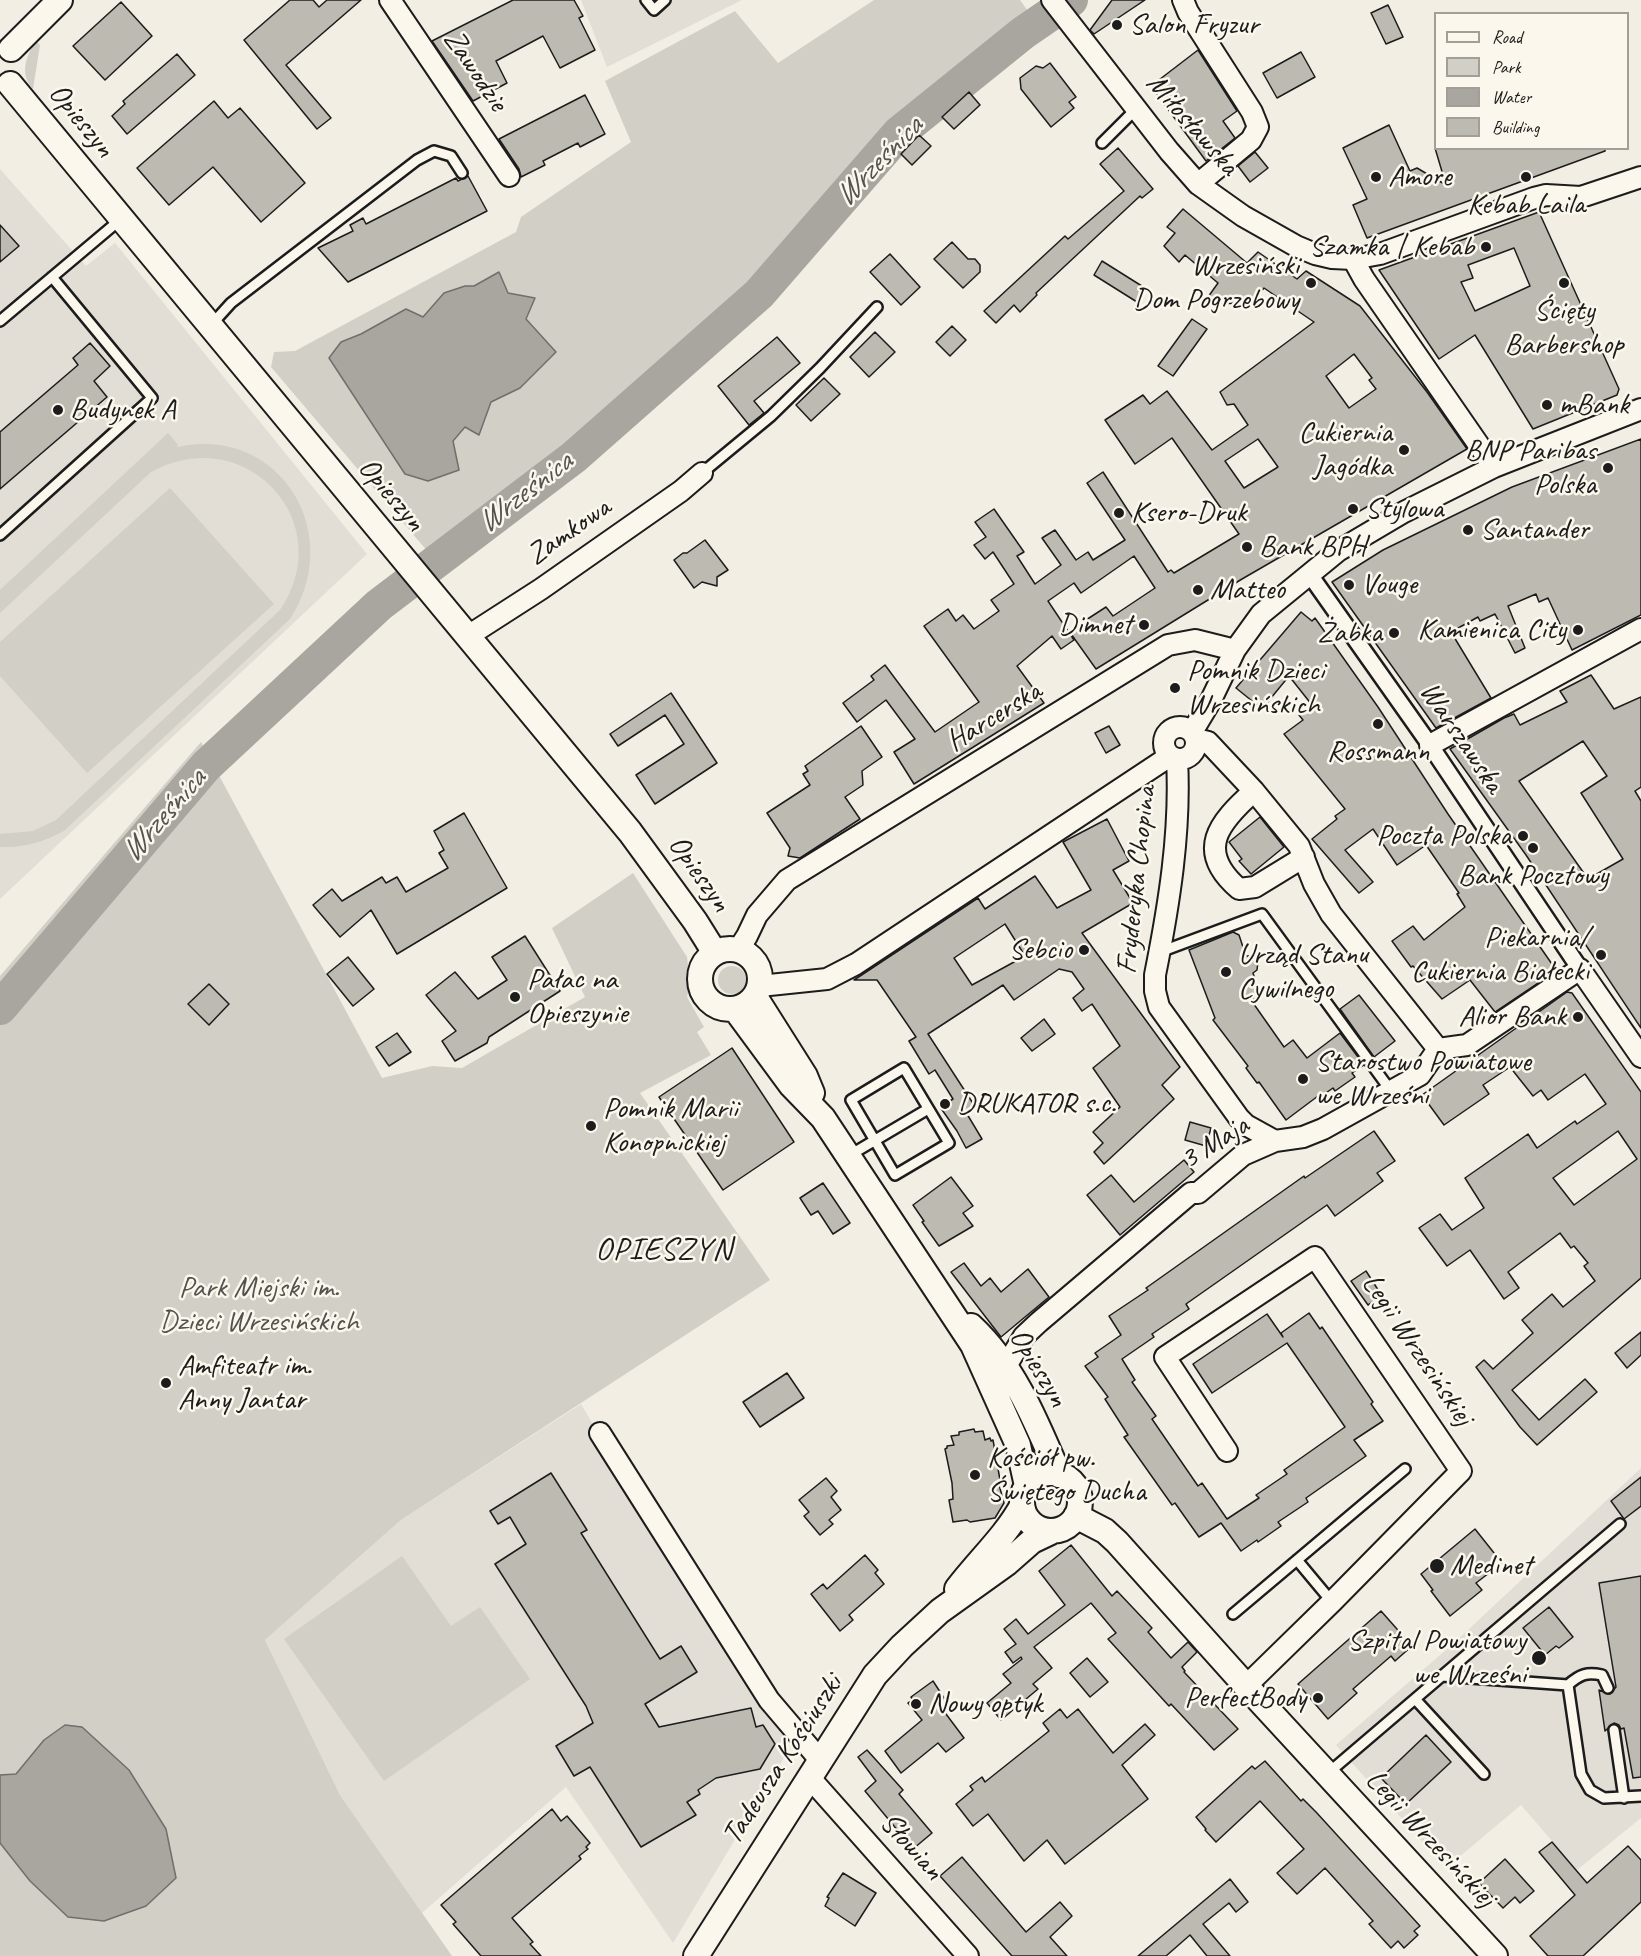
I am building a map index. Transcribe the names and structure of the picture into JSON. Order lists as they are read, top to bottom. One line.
{"streets":{"street":["Zawodzie","Opieszyn","Miłosławska","Zamkowa","Harcerska","Warszawska","Fryderyka Chopina","3 Maja","Legii Wrzesińskiej","Tadeusza Kościuszki","Słowian"]},"crossings":[["Opieszyn","Zamkowa"],["Opieszyn","Harcerska"],["Opieszyn","3 Maja"],["Opieszyn","Legii Wrzesińskiej"],["Opieszyn","Tadeusza Kościuszki"],["Fryderyka Chopina","3 Maja"],["Legii Wrzesińskiej","Tadeusza Kościuszki"],["Tadeusza Kościuszki","Słowian"]],"districts":["OPIESZYN"],"water":["Wrześnica"],"parks":["Park Miejski im. Dzieci Wrzesińskich"],"places":["Salon Fryzur","Amore","Kebab Laila","Szamka | Kebab","Wrzesiński Dom Pogrzebowy","Ścięty Barbershop","mBank","Budynek A","Cukiernia Jagódka","BNP Paribas Polska","Stylowa","Ksero-Druk","Santander","Bank BPH","Vouge","Matteo","Dimnet","Kamienica City","Żabka","Pomnik Dzieci Wrzesińskich","Rossmann","Poczta Polska","Bank Pocztowy","Sebcio","Piekarnia/ Cukiernia Białecki","Urząd Stanu Cywilnego","Pałac na Opieszynie","Alior Bank","Starostwo Powiatowe we Wrześni","DRUKATOR s.c.","Pomnik Marii Konopnickiej","Amfiteatr im. Anny Jantar","Kościół pw. Świętego Ducha","Medinet","Szpital Powiatowy we Wrześni","PerfectBody","Nowy optyk"],"legend":["Road","Park","Water","Building"]}
